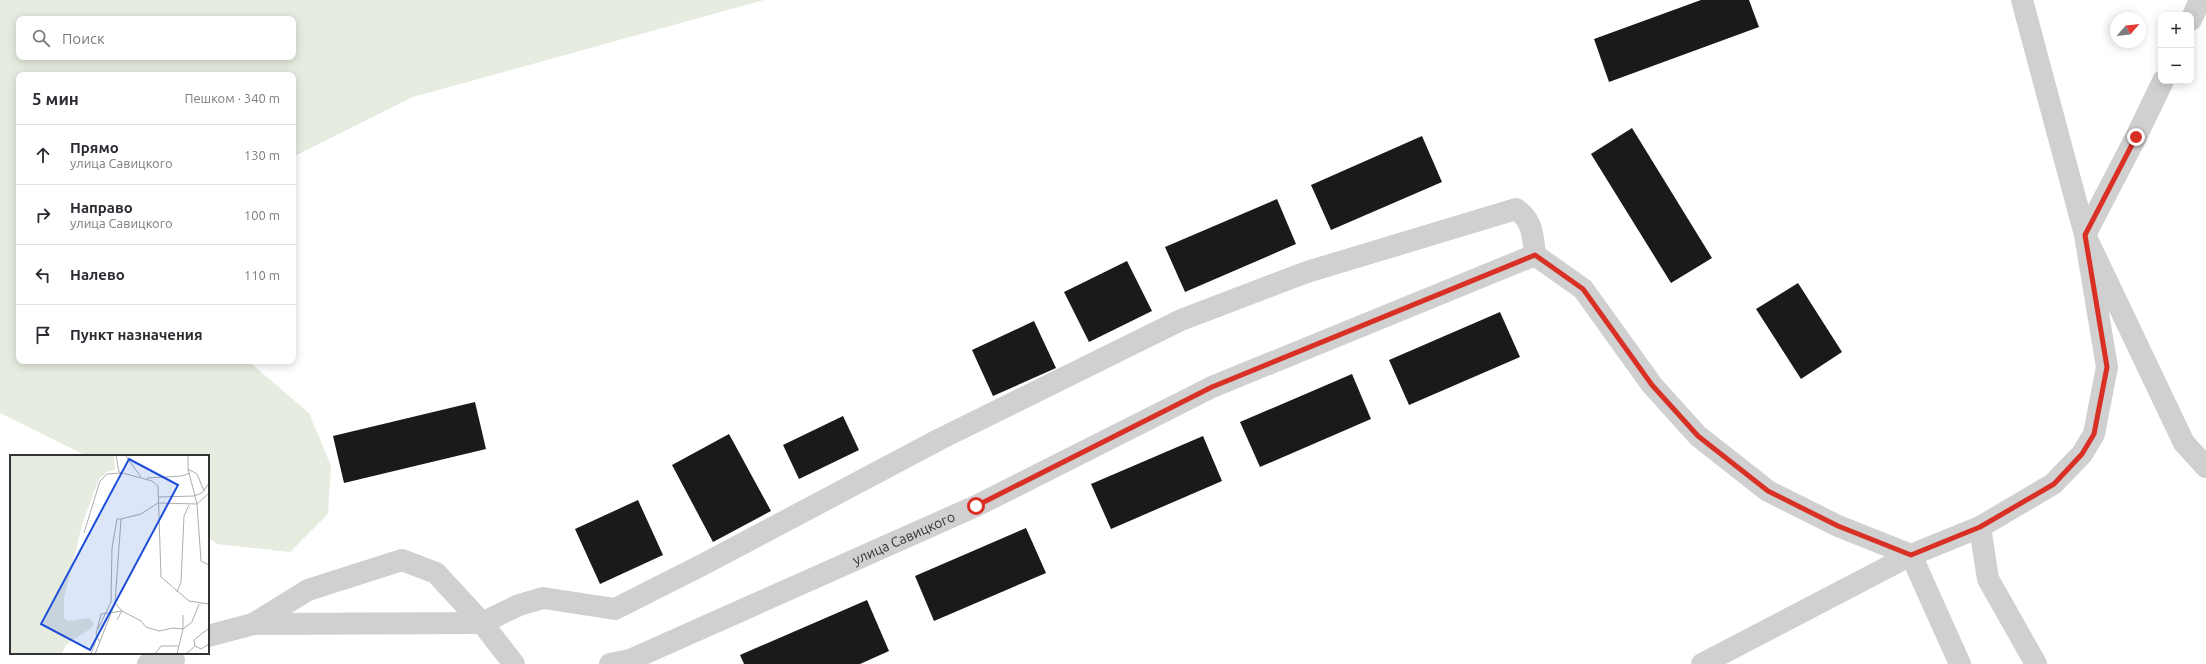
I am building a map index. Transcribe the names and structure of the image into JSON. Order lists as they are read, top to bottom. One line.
{"streets":{"street":["улица Савицкого"]},"north":"top right","page":{"map_buttons":["+","−"],"search":"Поиск","heading":["5 мин","Пешком · 340 m"],"list":[["Прямо","улица Савицкого","130 m"],["Направо","улица Савицкого","100 m"],["Налево","110 m"],"Пункт назначения"]}}
